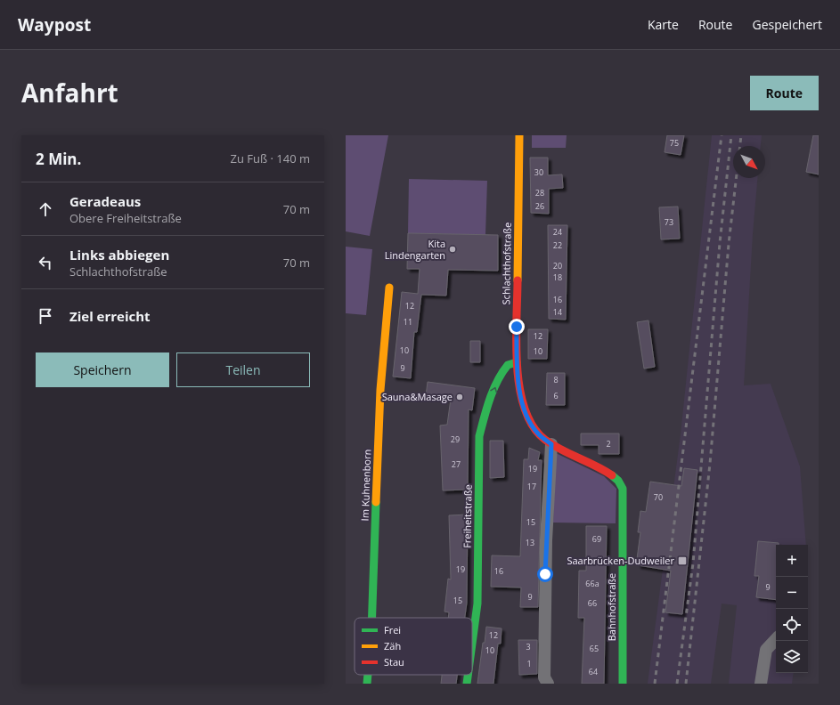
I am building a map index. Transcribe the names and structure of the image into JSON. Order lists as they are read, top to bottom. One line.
{"streets":{"street":["Schlachthofstraße","Im Kuhnenborn","Freiheitstraße","Bahnhofstraße"]},"crossings":[["Schlachthofstraße","Freiheitstraße"],["Schlachthofstraße","Bahnhofstraße"]],"places":{"other":["Kita Lindengarten","Sauna&Masage"],"transit":["Saarbrücken-Dudweiler"]},"house_numbers":["75","30","28","26","73","24","22","20","18","16","12","14","11","12","10","10","9","8","6","29","2","27","19","17","70","15","69","13","19","16","66a","9","9","15","66","12","3","65","10","1","64"],"legend":["Frei","Zäh","Stau"],"north":"bottom right","page":{"header":"Waypost","nav":["Karte","Route","Gespeichert"],"title":"Anfahrt","buttons":["Route",["Speichern","Teilen"]],"heading":["2 Min.","Zu Fuß · 140 m"],"list":[["Geradeaus","Obere Freiheitstraße","70 m"],["Links abbiegen","Schlachthofstraße","70 m"],"Ziel erreicht"],"map_buttons":["+","−"]}}
